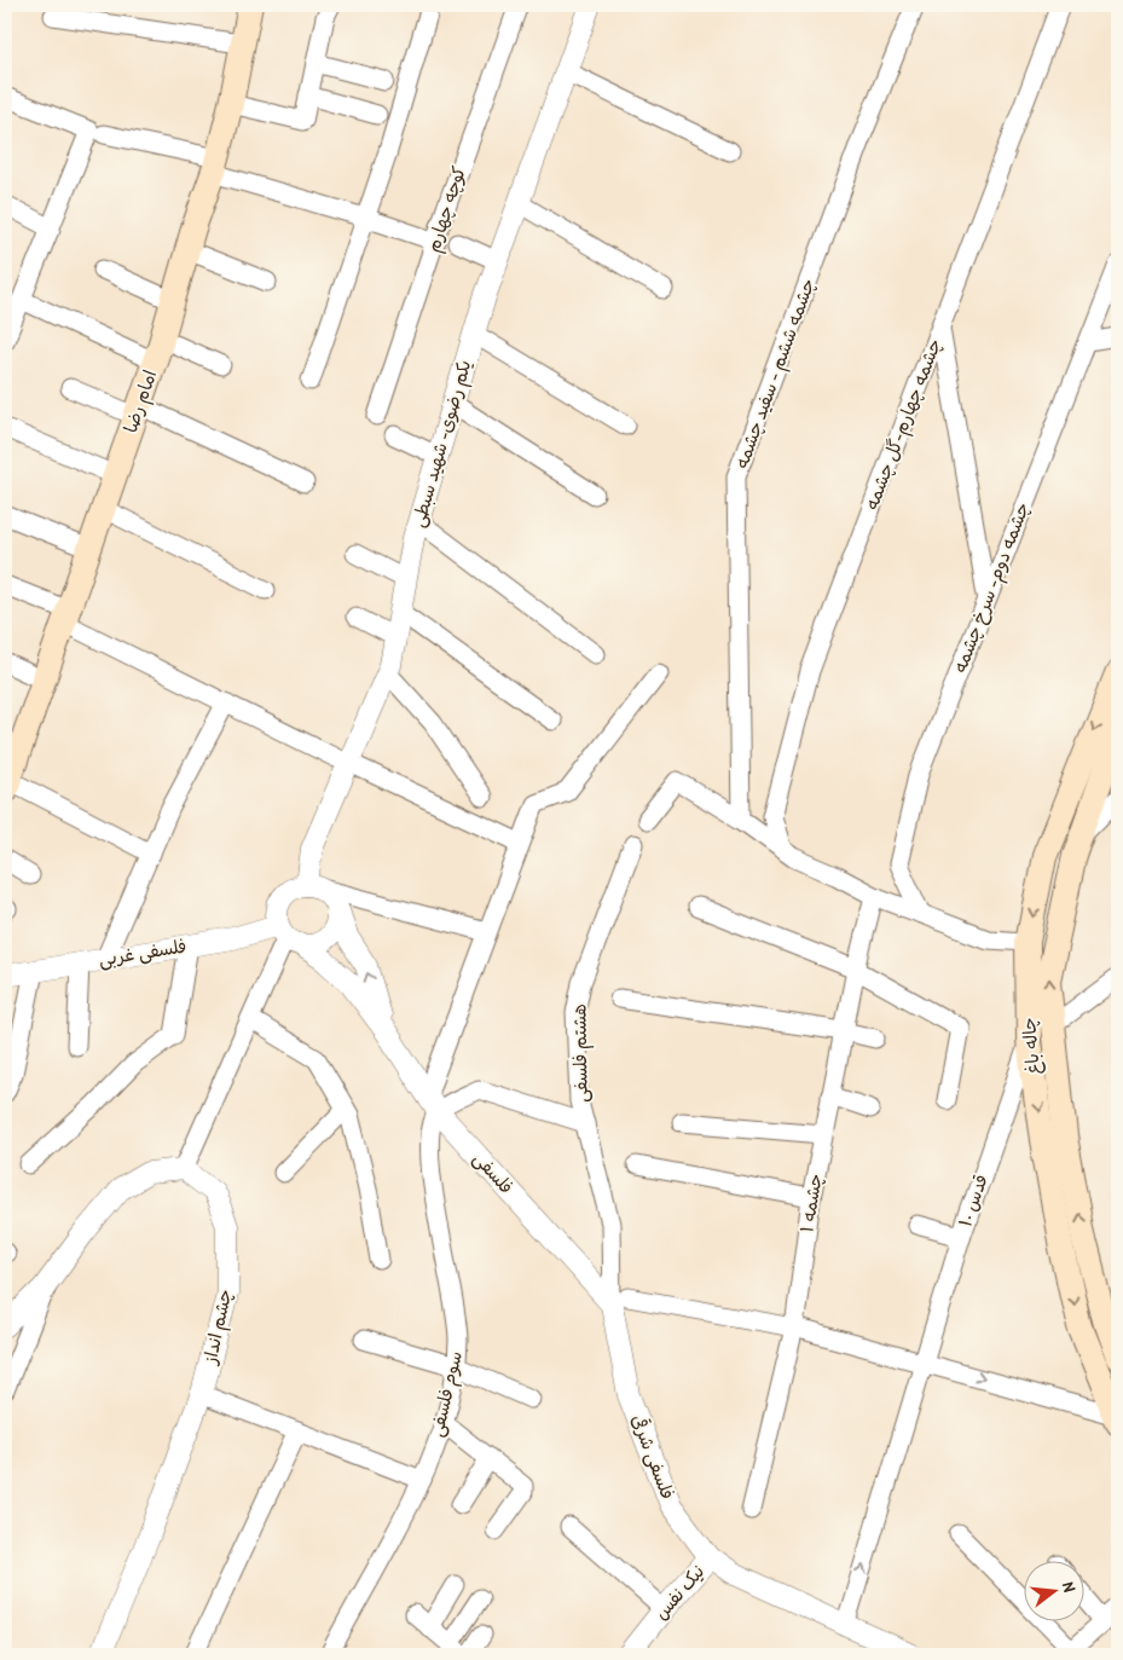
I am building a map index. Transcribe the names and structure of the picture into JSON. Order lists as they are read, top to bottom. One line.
{"streets":{"main road":["امام رضا","چاله باغ"],"street":["کوچه چهارم","چشمه ششم - سفید چشمه","چشمه چهارم-گل چشمه","یکم رضوی- شهید سبطی","چشمه دوم- سرخ چشمه","فلسفی غربی","هشتم فلسفی","فلسفی","قدس ۱۰","چشمه ۱","چشم انداز","سوم فلسفی","فلسفی شرقی","نیک نفس"]},"crossings":[["یکم رضوی- شهید سبطی","فلسفی غربی"],["چاله باغ","قدس ۱۰"],["هشتم فلسفی","فلسفی"],["هشتم فلسفی","فلسفی شرقی"],["فلسفی","سوم فلسفی"],["فلسفی","فلسفی شرقی"],["قدس ۱۰","فلسفی شرقی"],["فلسفی شرقی","نیک نفس"]],"one_way":["قدس ۱۰"],"north":"right"}
